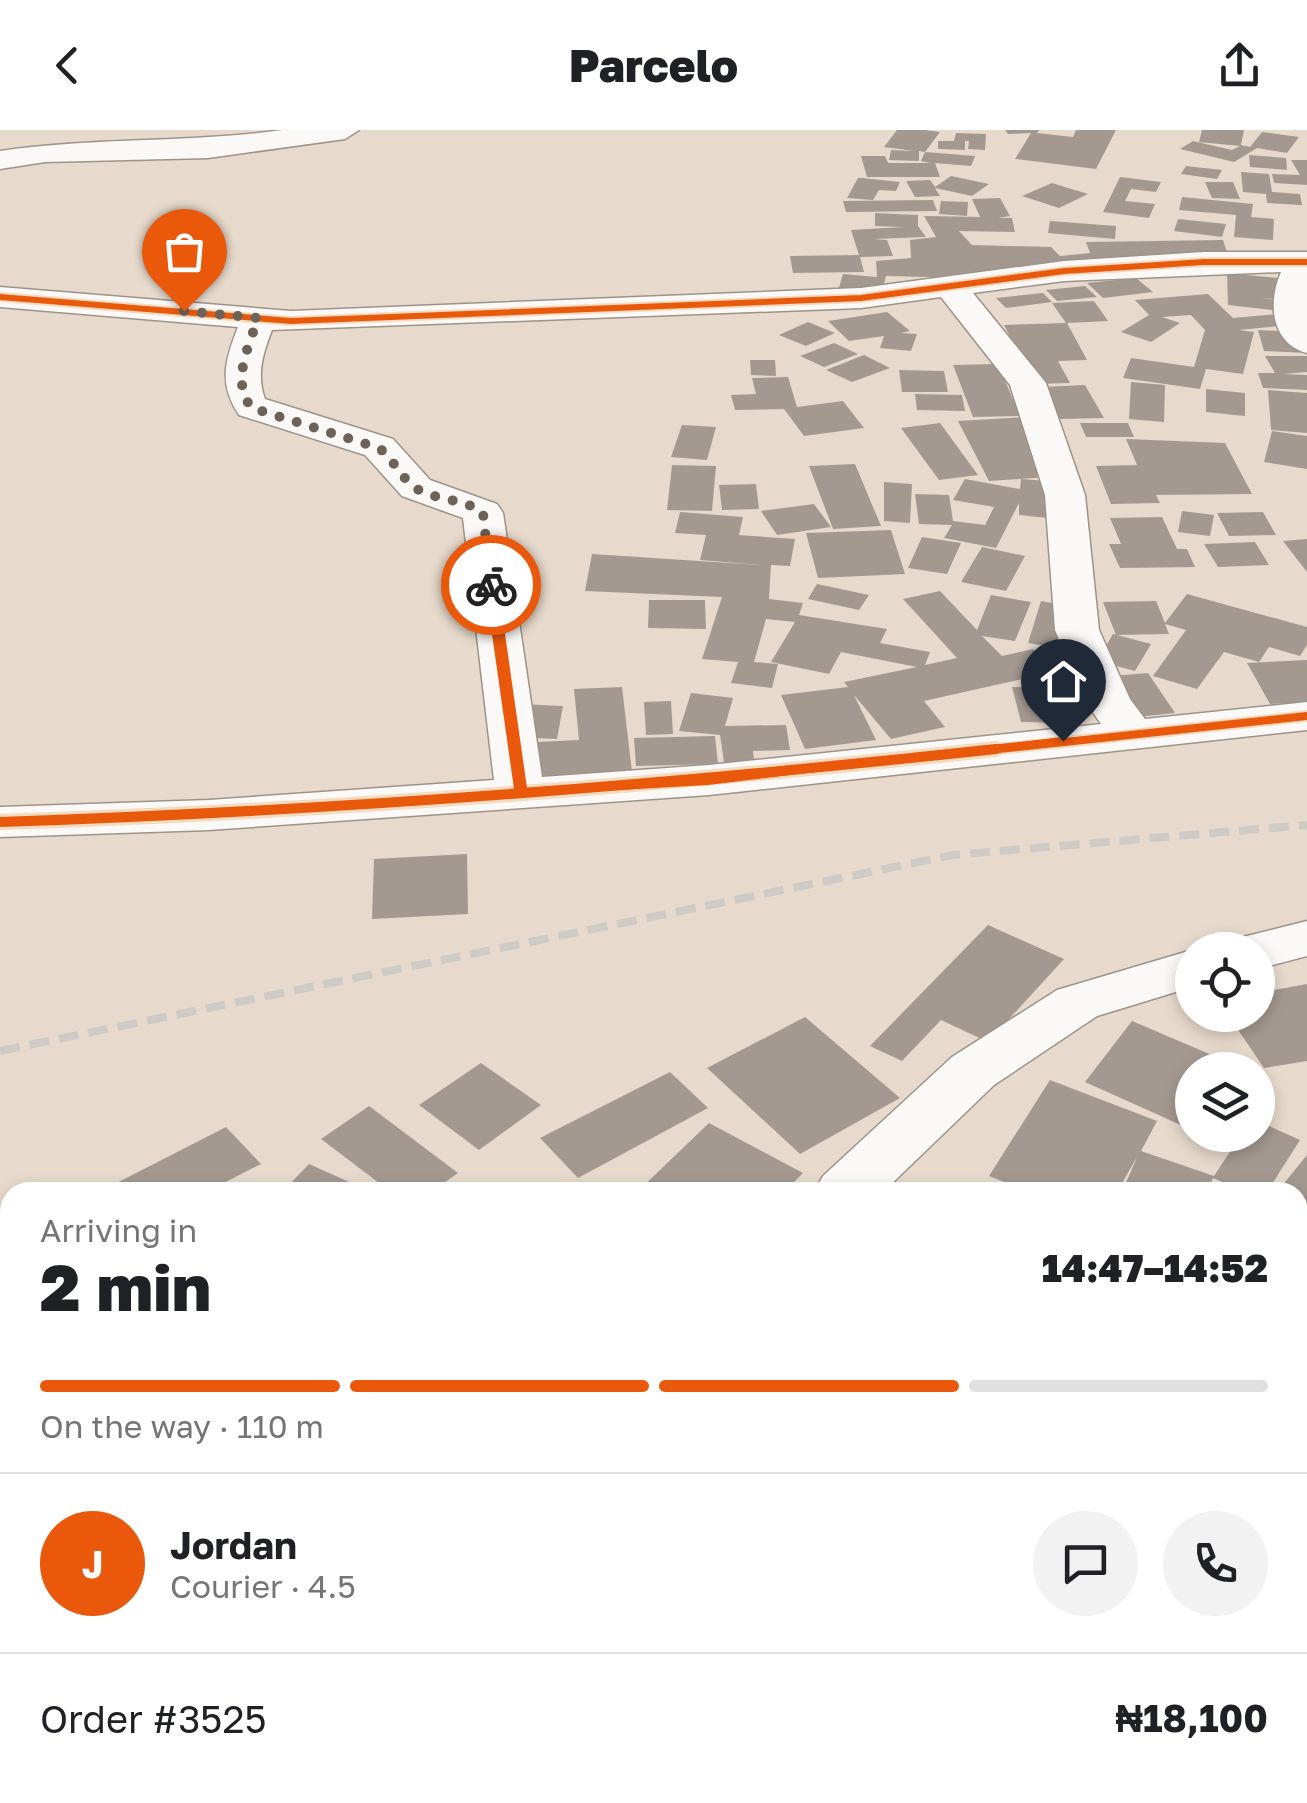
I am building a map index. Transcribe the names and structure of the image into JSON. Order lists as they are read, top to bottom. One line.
{"page":{"header":"Parcelo","heading":["2 min","Arriving in","14:47–14:52"],"panel":["Jordan","Courier · 4.5","Order #3525","₦18,100"],"bar":"On the way · 110 m","round":"J"}}
